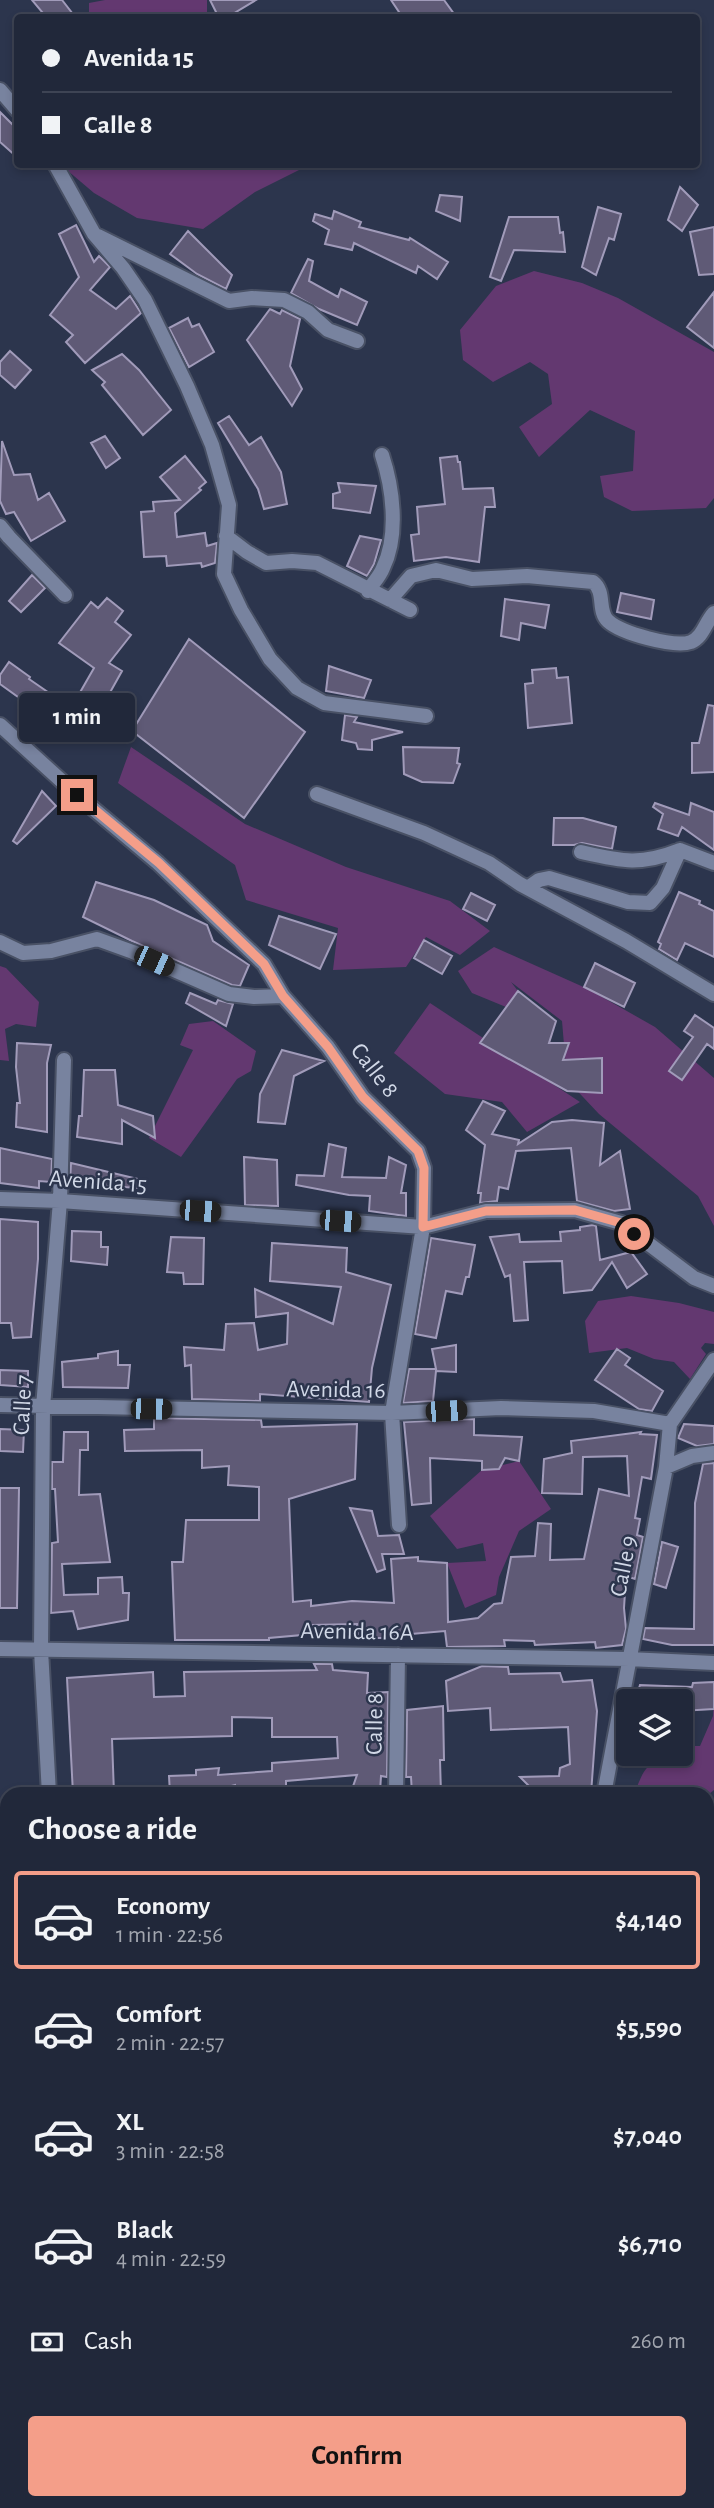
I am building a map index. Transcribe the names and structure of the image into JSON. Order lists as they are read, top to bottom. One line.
{"streets":{"street":["Calle 8","Avenida 15","Avenida 16","Calle 7","Calle 9","Avenida 16A"]},"crossings":[["Calle 8","Avenida 15"],["Calle 8","Avenida 16"],["Calle 8","Avenida 16A"],["Avenida 15","Calle 7"],["Avenida 16","Calle 7"],["Avenida 16","Calle 9"],["Calle 7","Avenida 16A"],["Calle 9","Avenida 16A"]],"page":{"banner":["Avenida 15","Calle 8"],"bubble":"1 min","heading":"Choose a ride","list":[{"name":"Economy","note":"1 min · 22:56","value":"$4,140"},{"name":"Comfort","note":"2 min · 22:57","value":"$5,590"},{"name":"XL","note":"3 min · 22:58","value":"$7,040"},{"name":"Black","note":"4 min · 22:59","value":"$6,710"}],"pay":["Cash","260 m"],"buttons":"Confirm"}}
